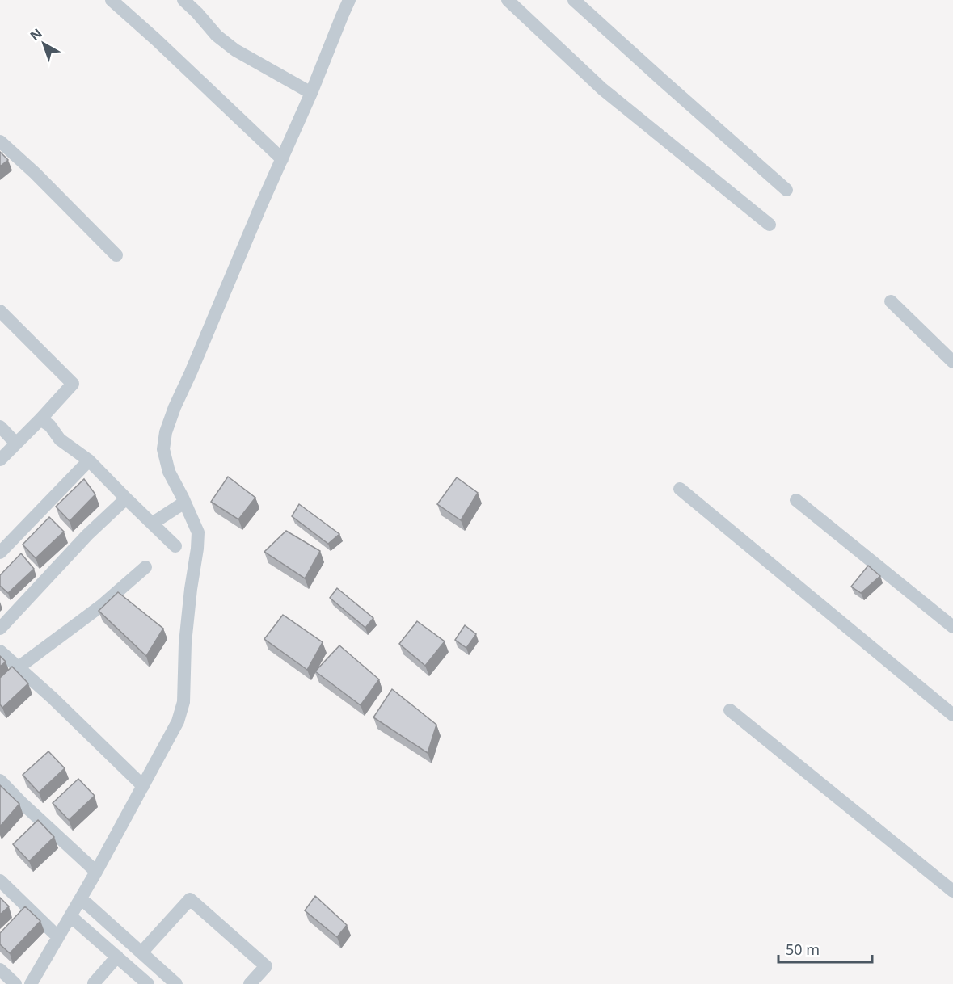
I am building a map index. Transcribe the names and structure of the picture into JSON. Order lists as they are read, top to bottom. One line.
{"scale_bar":"50 m","north":"top left"}
